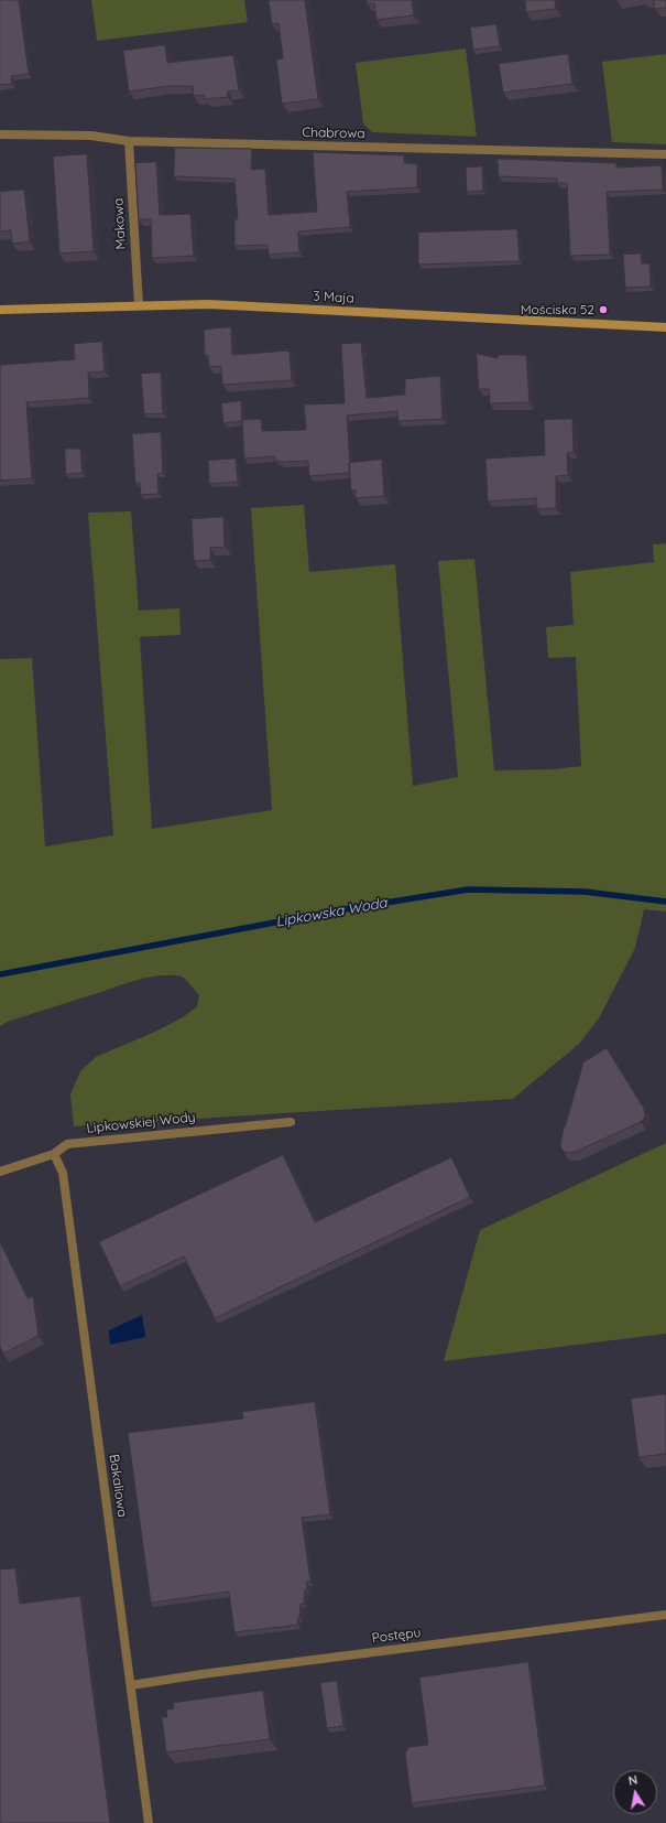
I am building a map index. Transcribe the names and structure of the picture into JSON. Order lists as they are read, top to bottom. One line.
{"streets":{"main road":["3 Maja"],"street":["Chabrowa","Makowa","Lipkowskiej Wody","Bakaliowa","Postępu"]},"crossings":[["Chabrowa","Makowa"],["Makowa","3 Maja"],["Lipkowskiej Wody","Bakaliowa"],["Bakaliowa","Postępu"]],"water":["Lipkowska Woda"],"places":["Mościska 52"],"north":"top"}
